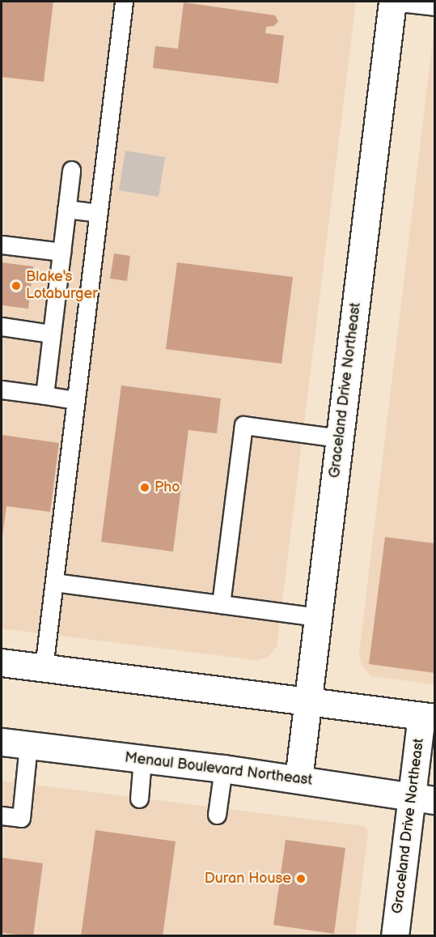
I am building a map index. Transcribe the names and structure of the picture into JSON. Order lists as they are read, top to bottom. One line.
{"streets":{"street":["Graceland Drive Northeast","Menaul Boulevard Northeast"]},"crossings":[["Graceland Drive Northeast","Menaul Boulevard Northeast"]],"places":["Blake's Lotaburger","Pho","Duran House"]}
